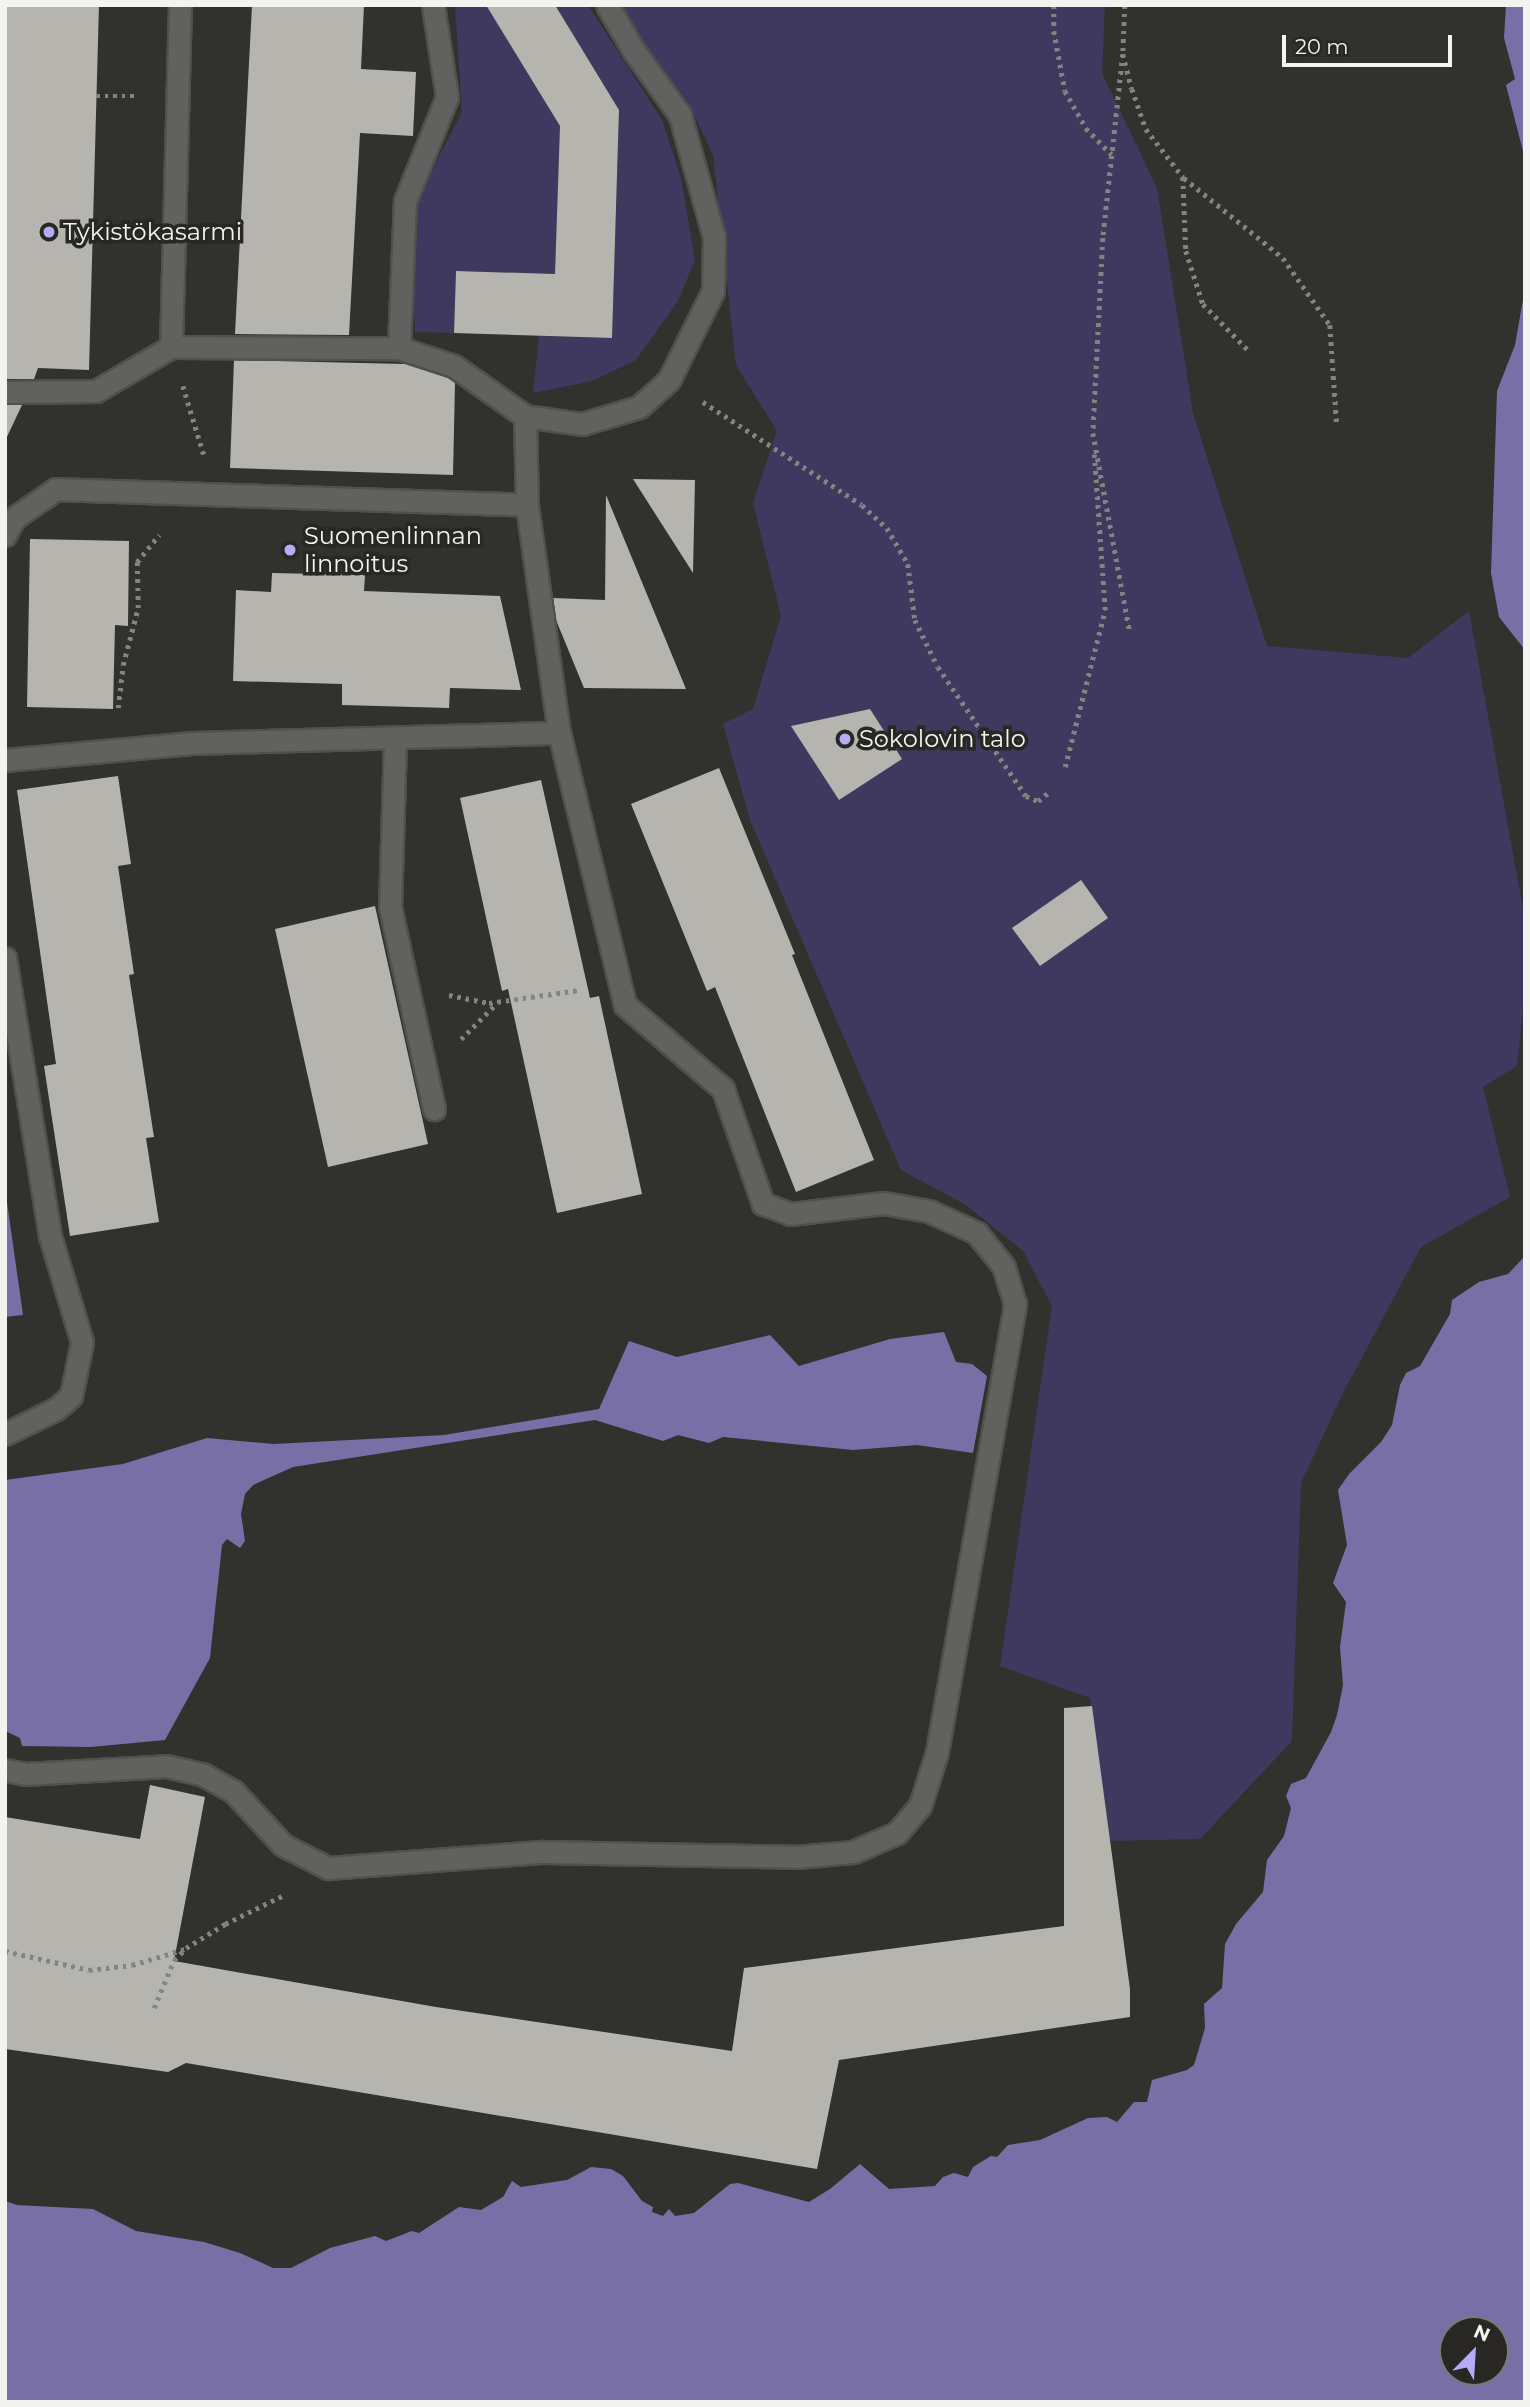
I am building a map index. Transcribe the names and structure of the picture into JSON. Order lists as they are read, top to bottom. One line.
{"places":["Tykistökasarmi","Suomenlinnan linnoitus","Sokolovin talo"],"scale_bar":"20 m","north":"top right"}
